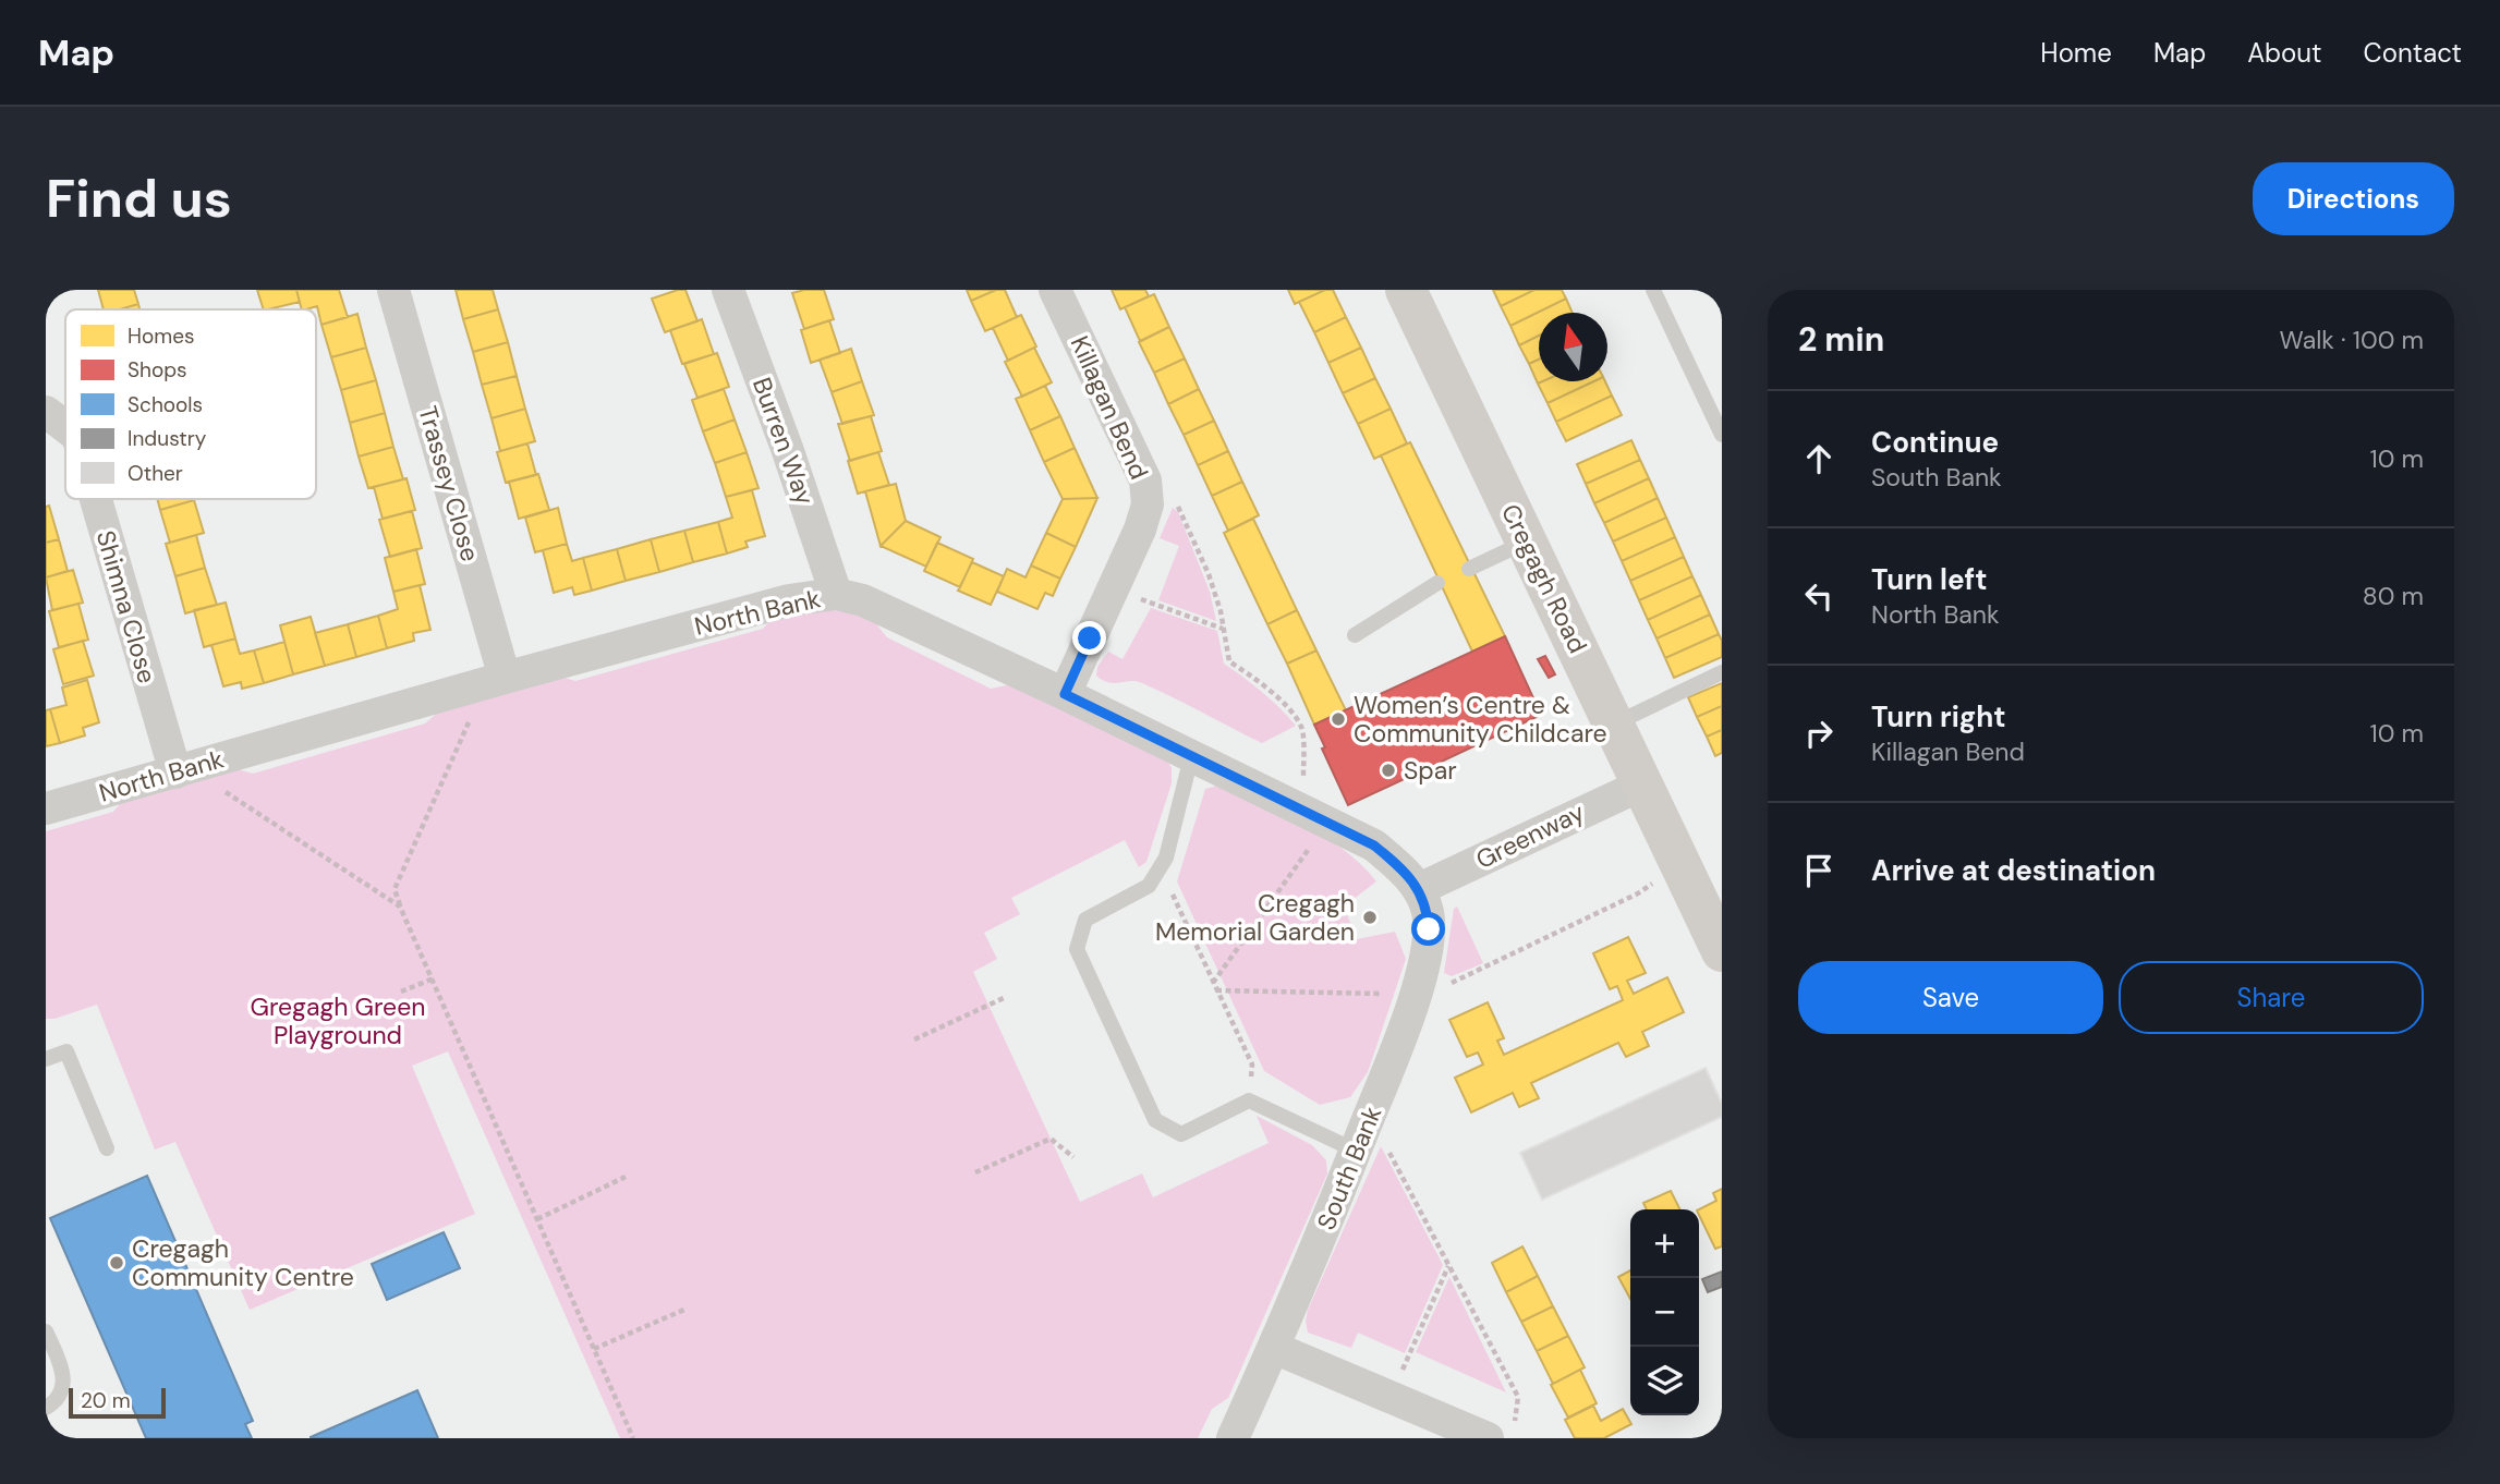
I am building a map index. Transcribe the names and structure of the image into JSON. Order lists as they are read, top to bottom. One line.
{"streets":{"street":["Killagan Bend","Burren Way","Trassey Close","Cregagh Road","Shimna Close","North Bank","Greenway","South Bank"]},"crossings":[["Killagan Bend","North Bank"],["Burren Way","North Bank"],["Trassey Close","North Bank"],["Cregagh Road","Greenway"],["Shimna Close","North Bank"],["North Bank","Greenway"],["North Bank","South Bank"],["Greenway","South Bank"]],"parks":["Gregagh Green Playground"],"places":["Women’s Centre & Community Childcare","Spar","Cregagh Memorial Garden","Cregagh Community Centre"],"legend":["Homes","Shops","Schools","Industry","Other"],"scale_bar":"20 m","north":"top","page":{"header":"Map","nav":["Home","Map","About","Contact"],"buttons":["Directions",["Save","Share"]],"title":"Find us","heading":["2 min","Walk · 100 m"],"list":[["Continue","South Bank","10 m"],["Turn left","North Bank","80 m"],["Turn right","Killagan Bend","10 m"],"Arrive at destination"],"map_buttons":["+","−"],"scale":"20 m"}}
